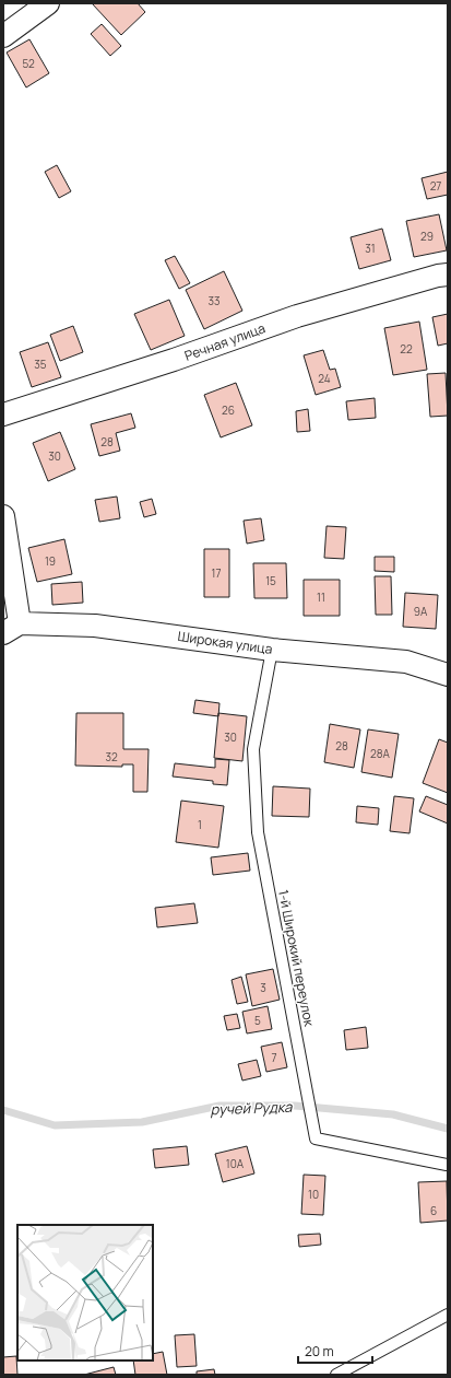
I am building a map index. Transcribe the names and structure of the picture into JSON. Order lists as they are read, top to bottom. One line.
{"streets":{"street":["Речная улица","Широкая улица"],"lane":["1-й Широкий переулок"]},"crossings":[["Широкая улица","1-й Широкий переулок"]],"water":["ручей Рудка"],"house_numbers":["52","27","29","31","33","22","35","24","26","28","30","19","17","15","11","9А","30","28","28А","32","1","3","5","7","10А","10","6"],"scale_bar":"20 m"}
